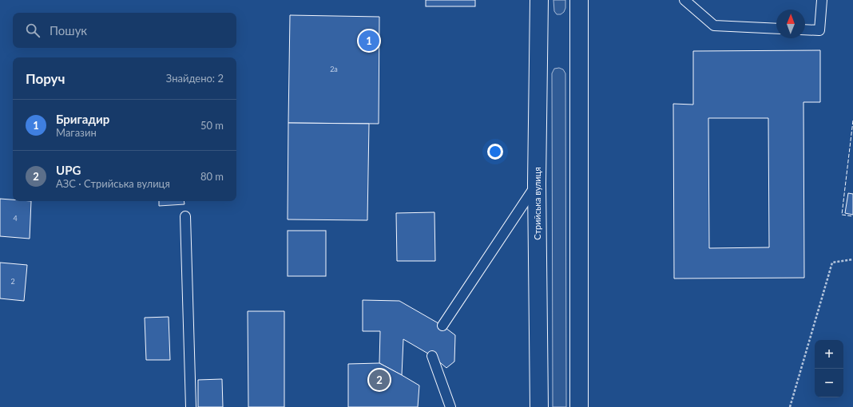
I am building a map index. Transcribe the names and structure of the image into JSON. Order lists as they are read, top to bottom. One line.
{"streets":{"highway":["Стрийська вулиця"]},"house_numbers":["2а","4","2"],"north":"top","page":{"search":"Пошук","pins":["1","2"],"heading":["Поруч","Знайдено: 2"],"list":[{"mark":"1","name":"Бригадир","note":"Магазин","value":"50 m"},{"mark":"2","name":"UPG","note":"АЗС · Стрийська вулиця","value":"80 m"}],"map_buttons":["+","−"]}}
